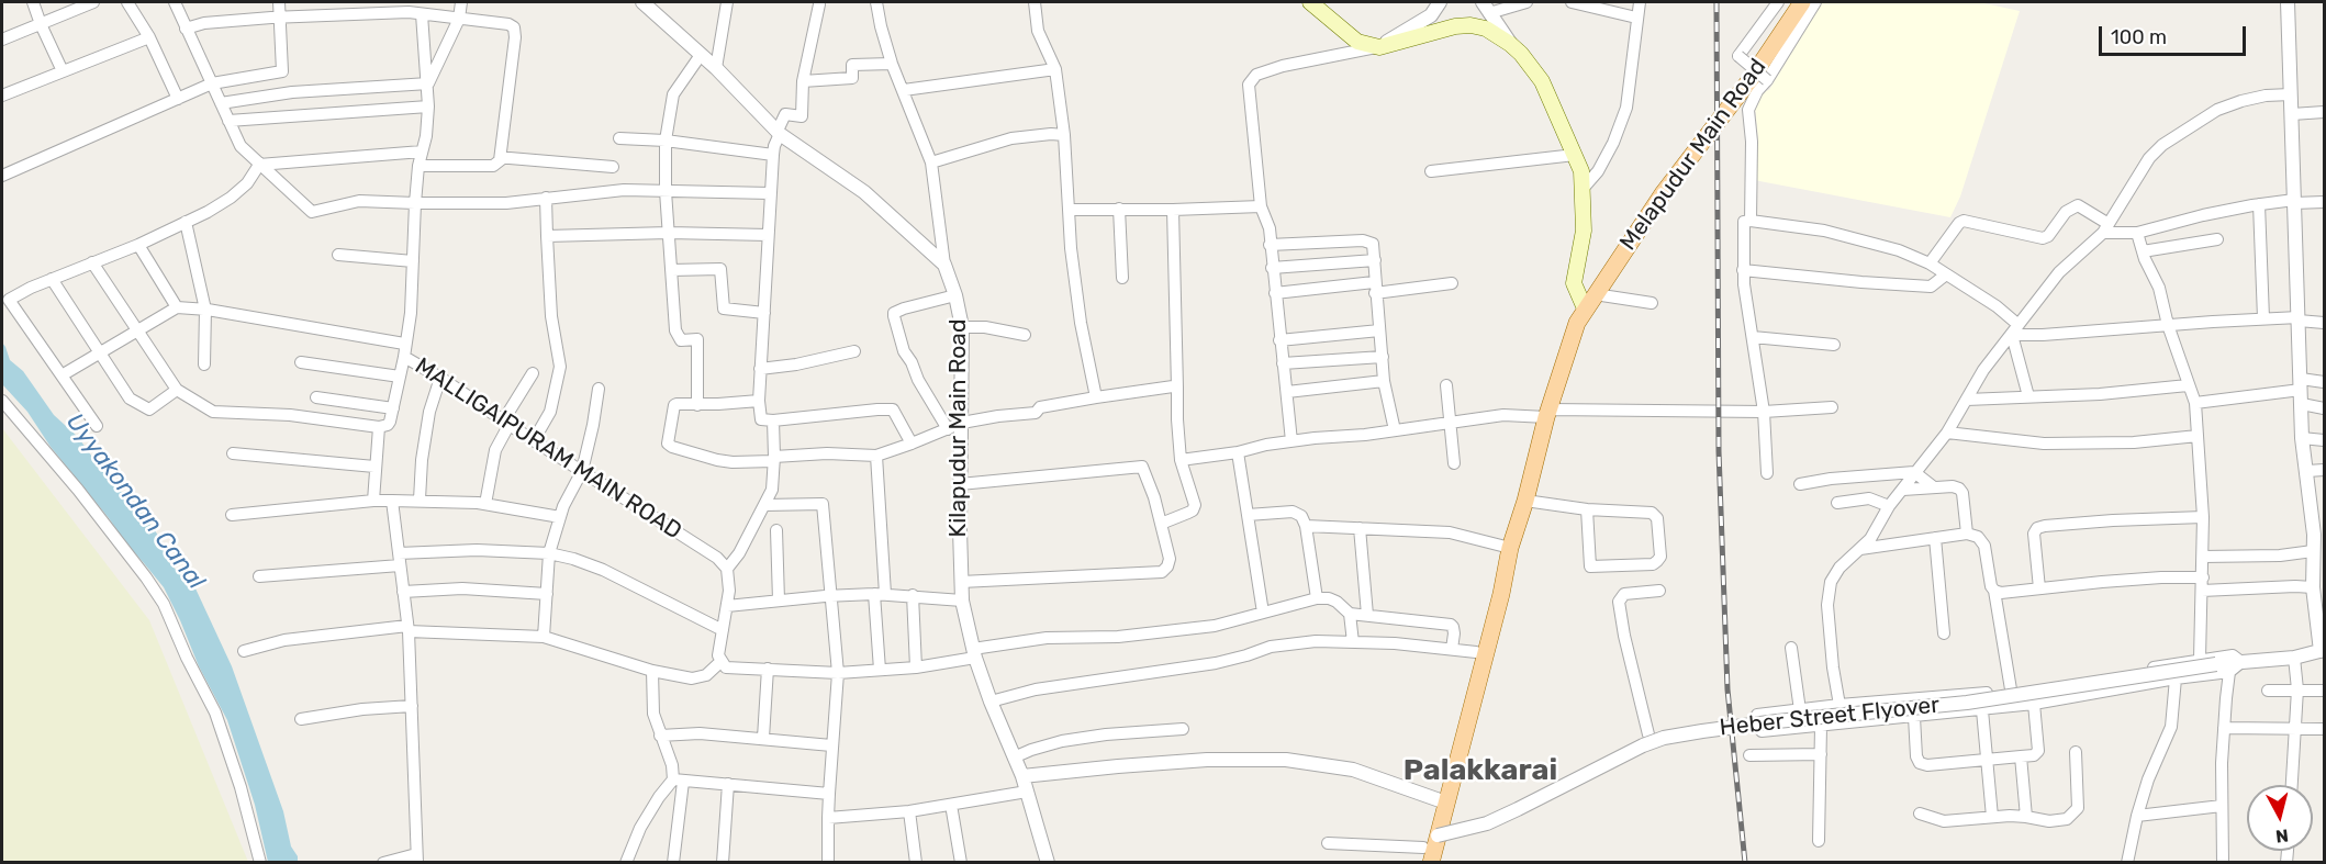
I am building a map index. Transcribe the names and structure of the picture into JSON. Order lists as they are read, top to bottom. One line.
{"streets":{"main road":["Melapudur Main Road"],"street":["Kilapudur Main Road","MALLIGAIPURAM MAIN ROAD","Heber Street Flyover"]},"crossings":[["Melapudur Main Road","Heber Street Flyover"]],"districts":["Palakkarai"],"water":["Uyyakondan Canal"],"scale_bar":"100 m","north":"bottom"}
